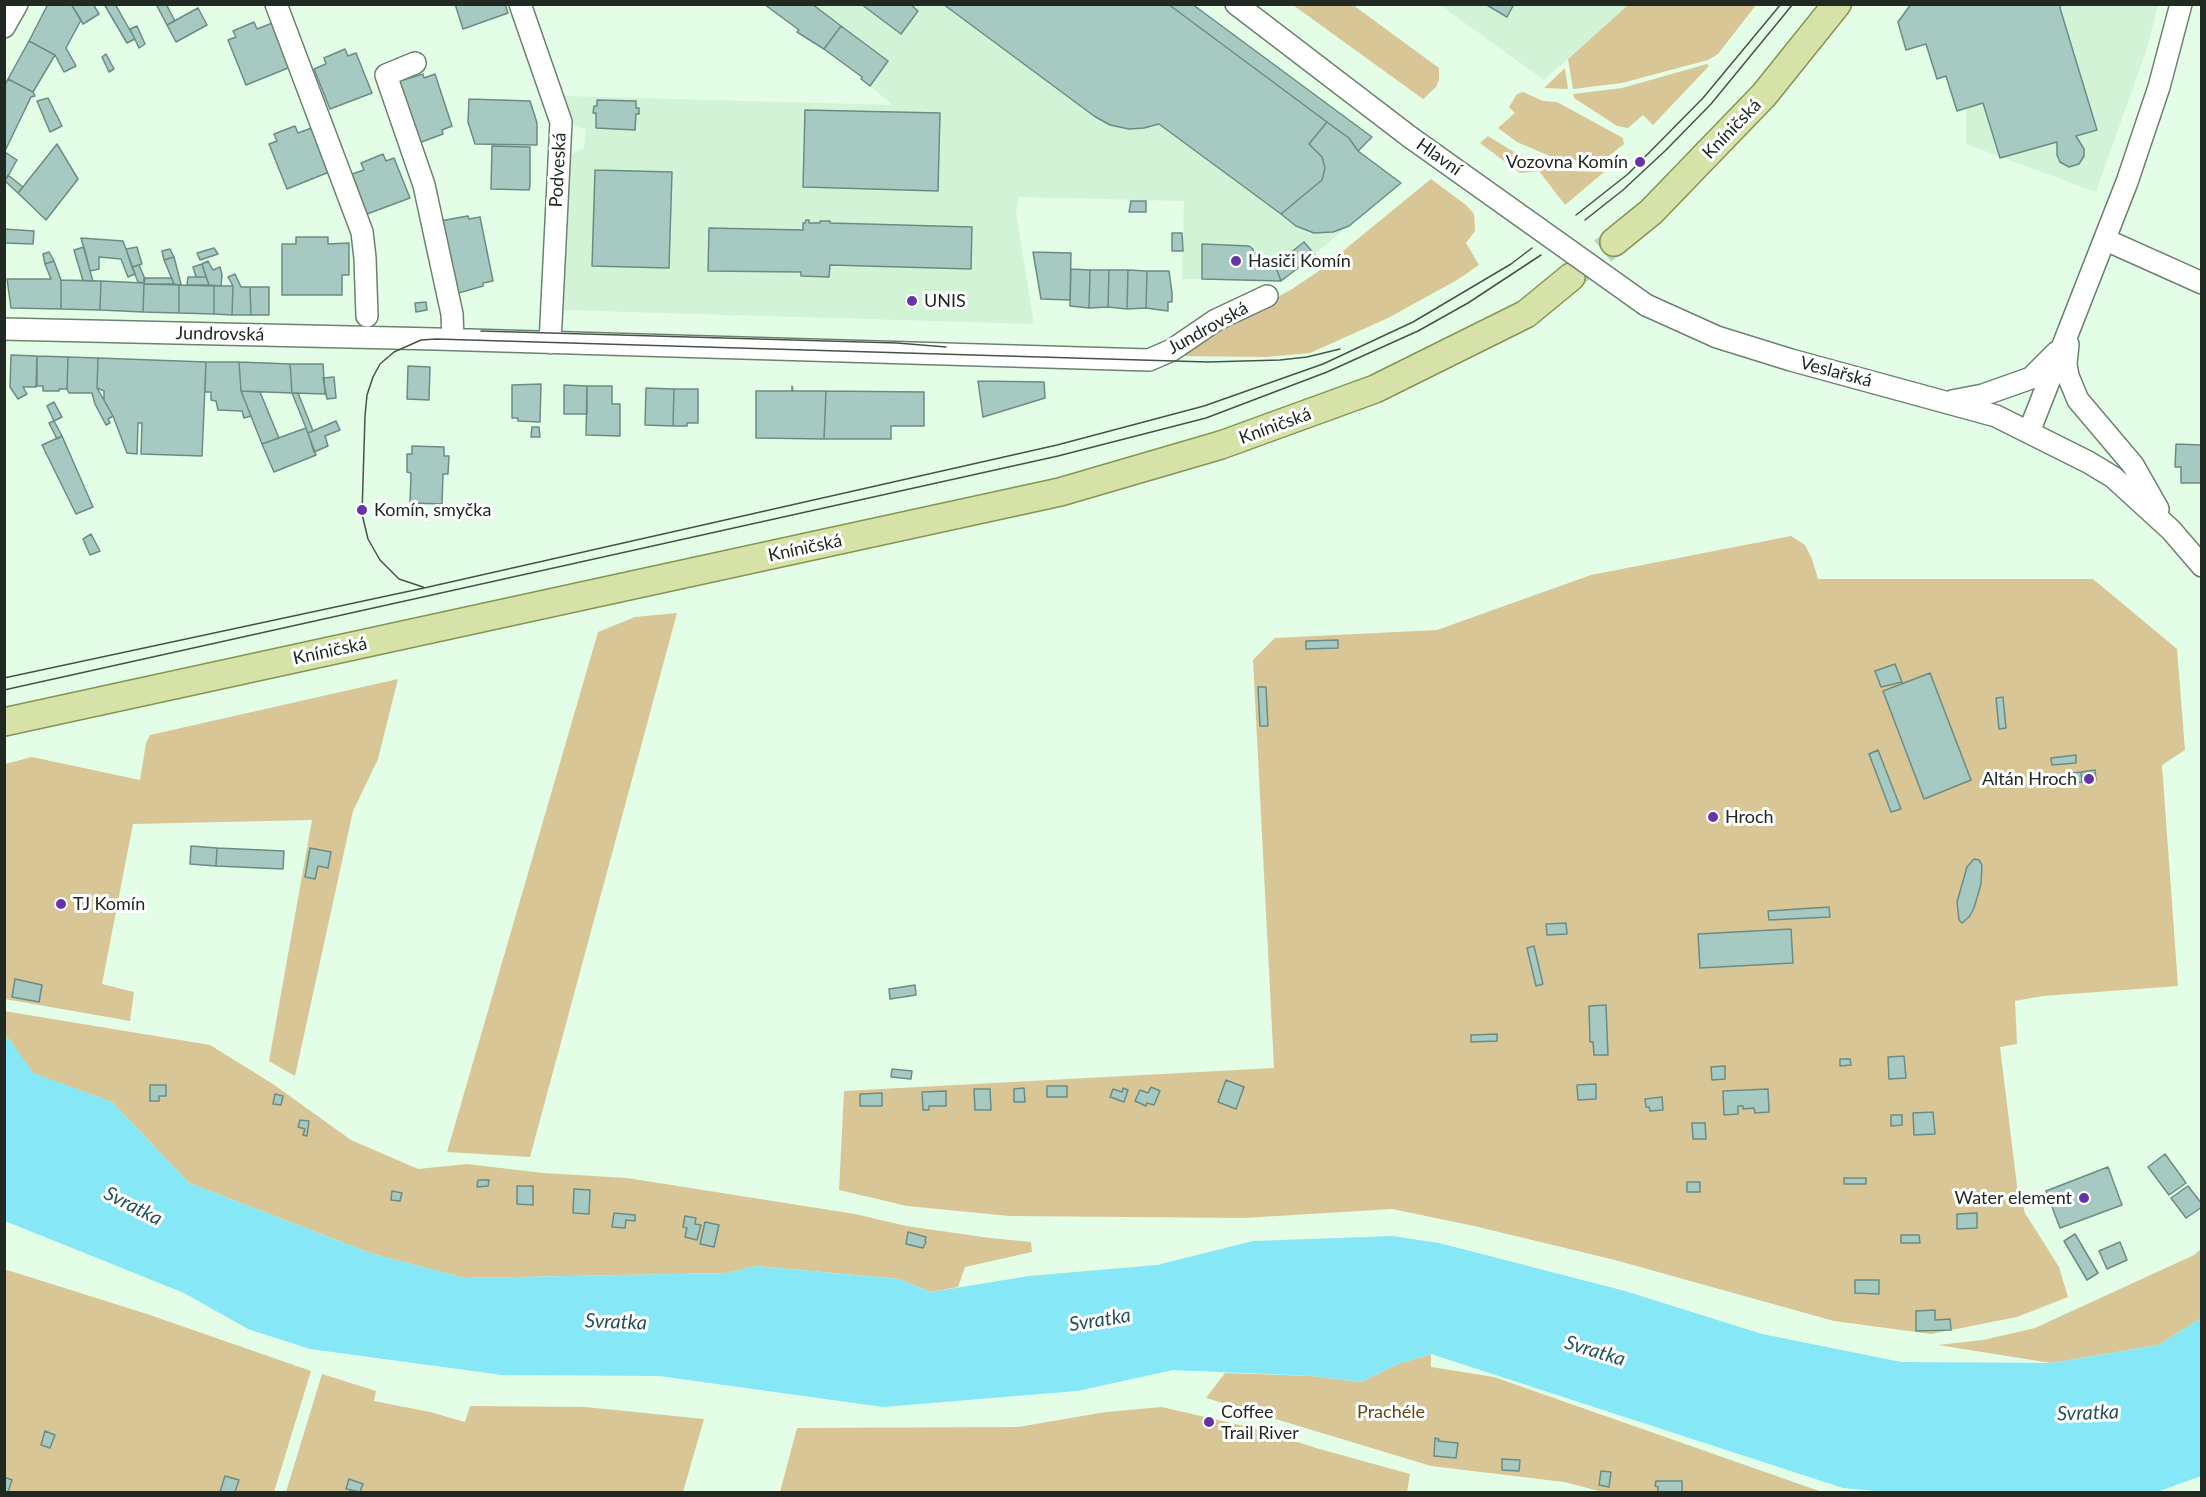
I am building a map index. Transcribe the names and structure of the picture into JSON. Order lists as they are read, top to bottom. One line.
{"streets":{"main road":["Kníničská"],"street":["Hlavní","Podveská","Jundrovská","Veslařská"]},"crossings":[["Hlavní","Veslařská"],["Podveská","Jundrovská"]],"water":["Svratka"],"parks":["Prachéle"],"places":["Vozovna Komín","Hasiči Komín","UNIS","Komín, smyčka","Altán Hroch","Hroch","TJ Komín","Water element","Coffee Trail River"]}
